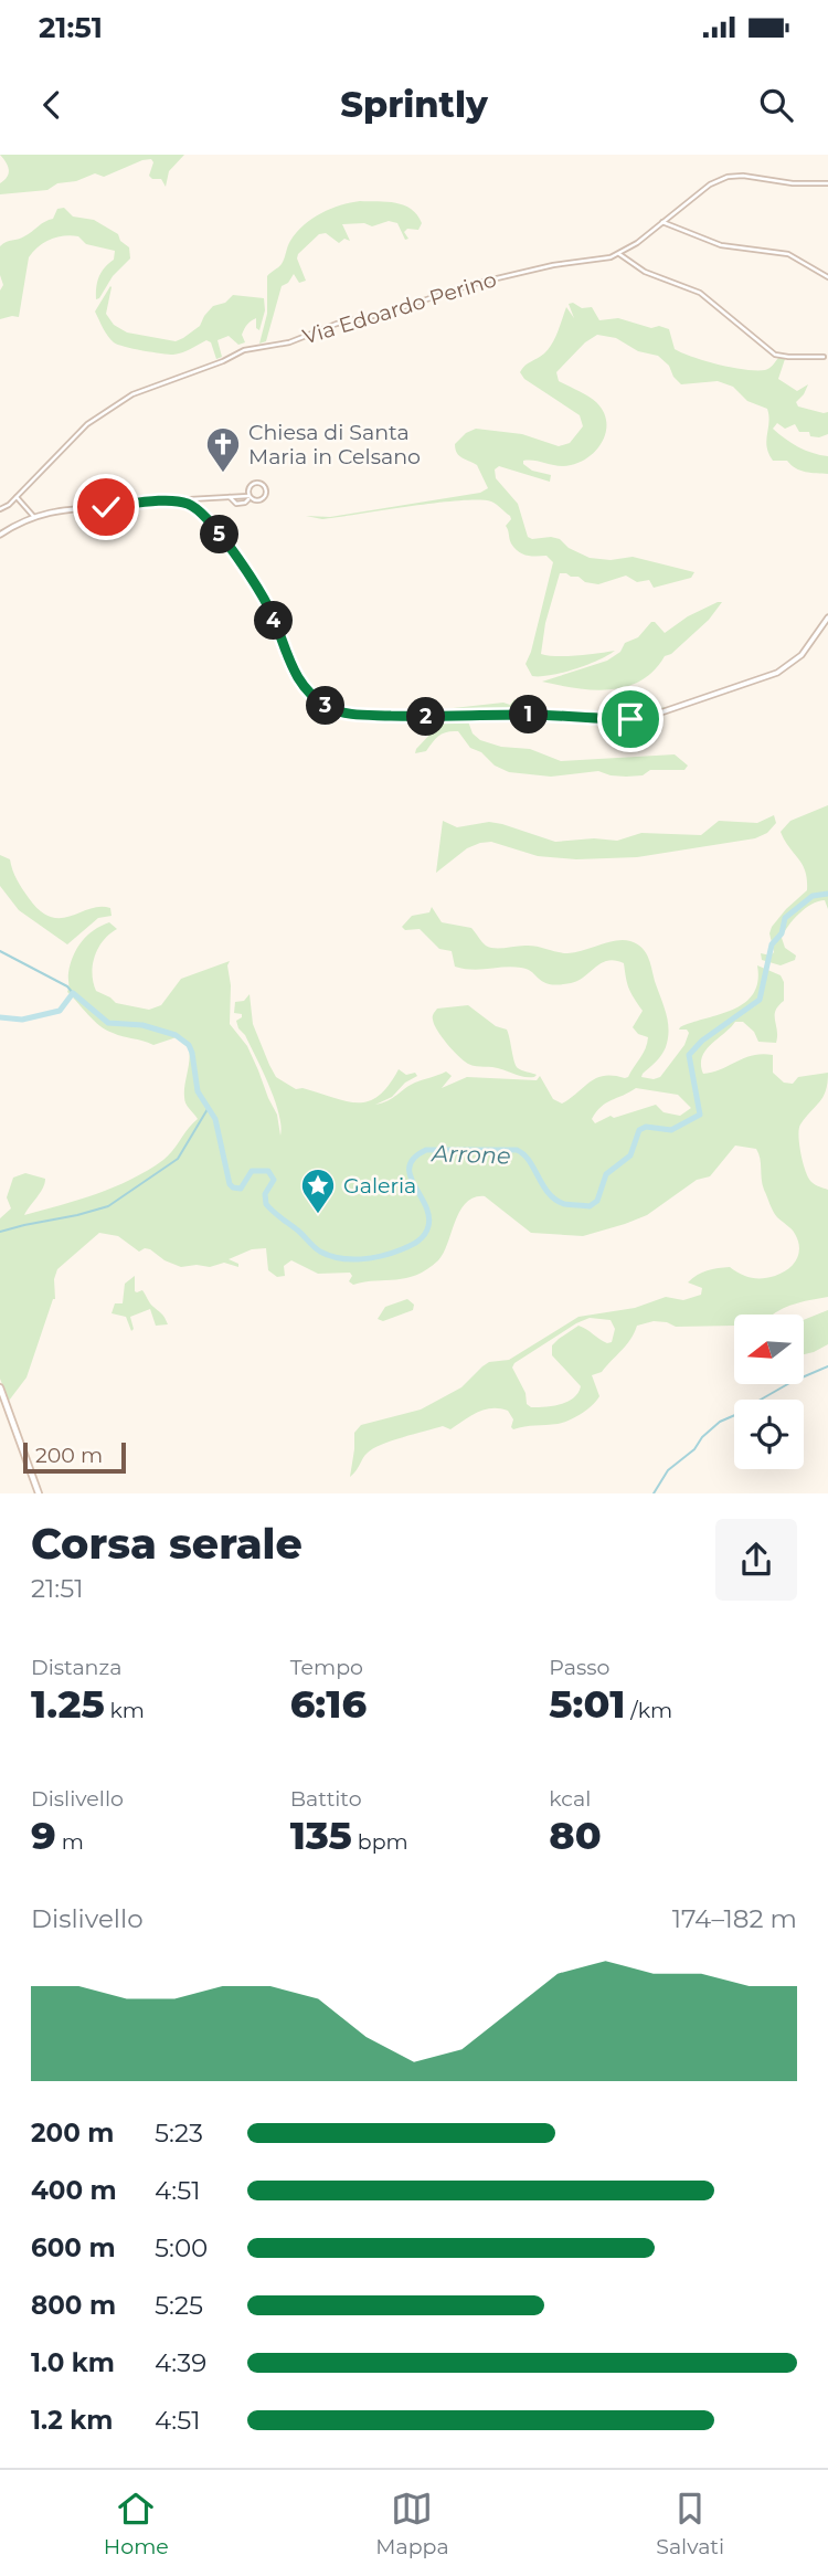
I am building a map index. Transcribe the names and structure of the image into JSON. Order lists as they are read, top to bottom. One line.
{"streets":{"street":["Via Edoardo Perino"]},"water":["Arrone"],"places":{"church":["Chiesa di Santa Maria in Celsano"],"place":["Galeria"]},"scale_bar":"200 m","north":"left","page":{"status":"21:51","header":"Sprintly","pins":["5","4","3","1","2"],"scale":"200 m","heading":["Corsa serale","21:51"],"stats":[["Distanza","1.25 km"],["Tempo","6:16"],["Passo","5:01 /km"],["Dislivello","9 m"],["Battito","135 bpm"],["kcal","80"]],"chart":["Dislivello","174–182 m"],"list":[{"name":"200 m","note":"5:23"},{"name":"400 m","note":"4:51"},{"name":"600 m","note":"5:00"},{"name":"800 m","note":"5:25"},{"name":"1.0 km","note":"4:39"},{"name":"1.2 km","note":"4:51"}],"tabs":["Home","Mappa","Salvati"]}}
